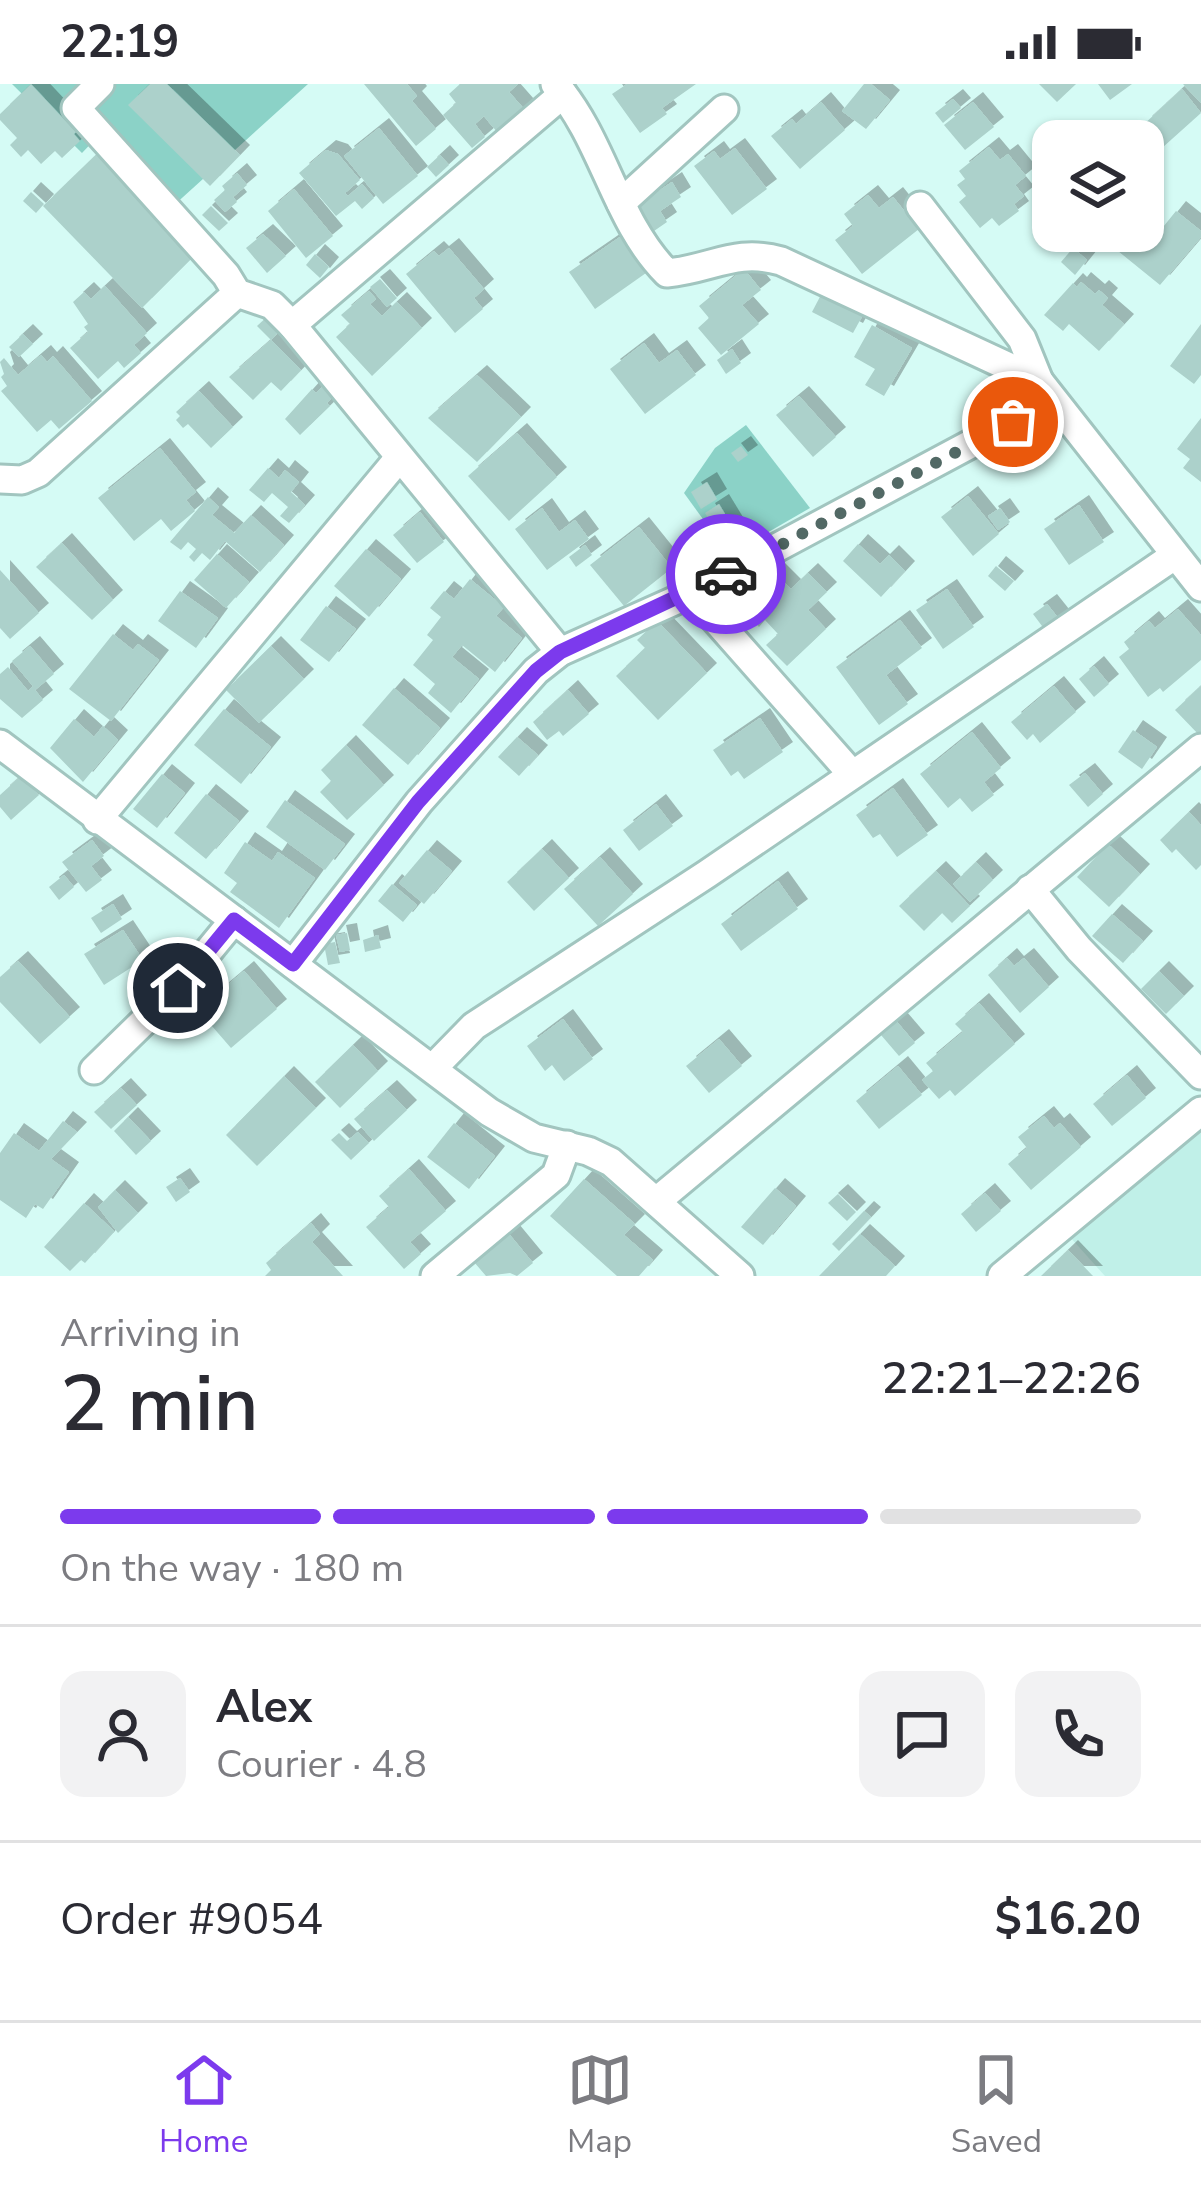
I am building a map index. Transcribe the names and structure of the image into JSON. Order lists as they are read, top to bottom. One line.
{"page":{"status":"22:19","heading":["2 min","Arriving in","22:21–22:26"],"panel":["Alex","Courier · 4.8","Order #9054","$16.20"],"bar":"On the way · 180 m","tabs":["Home","Map","Saved"]}}
